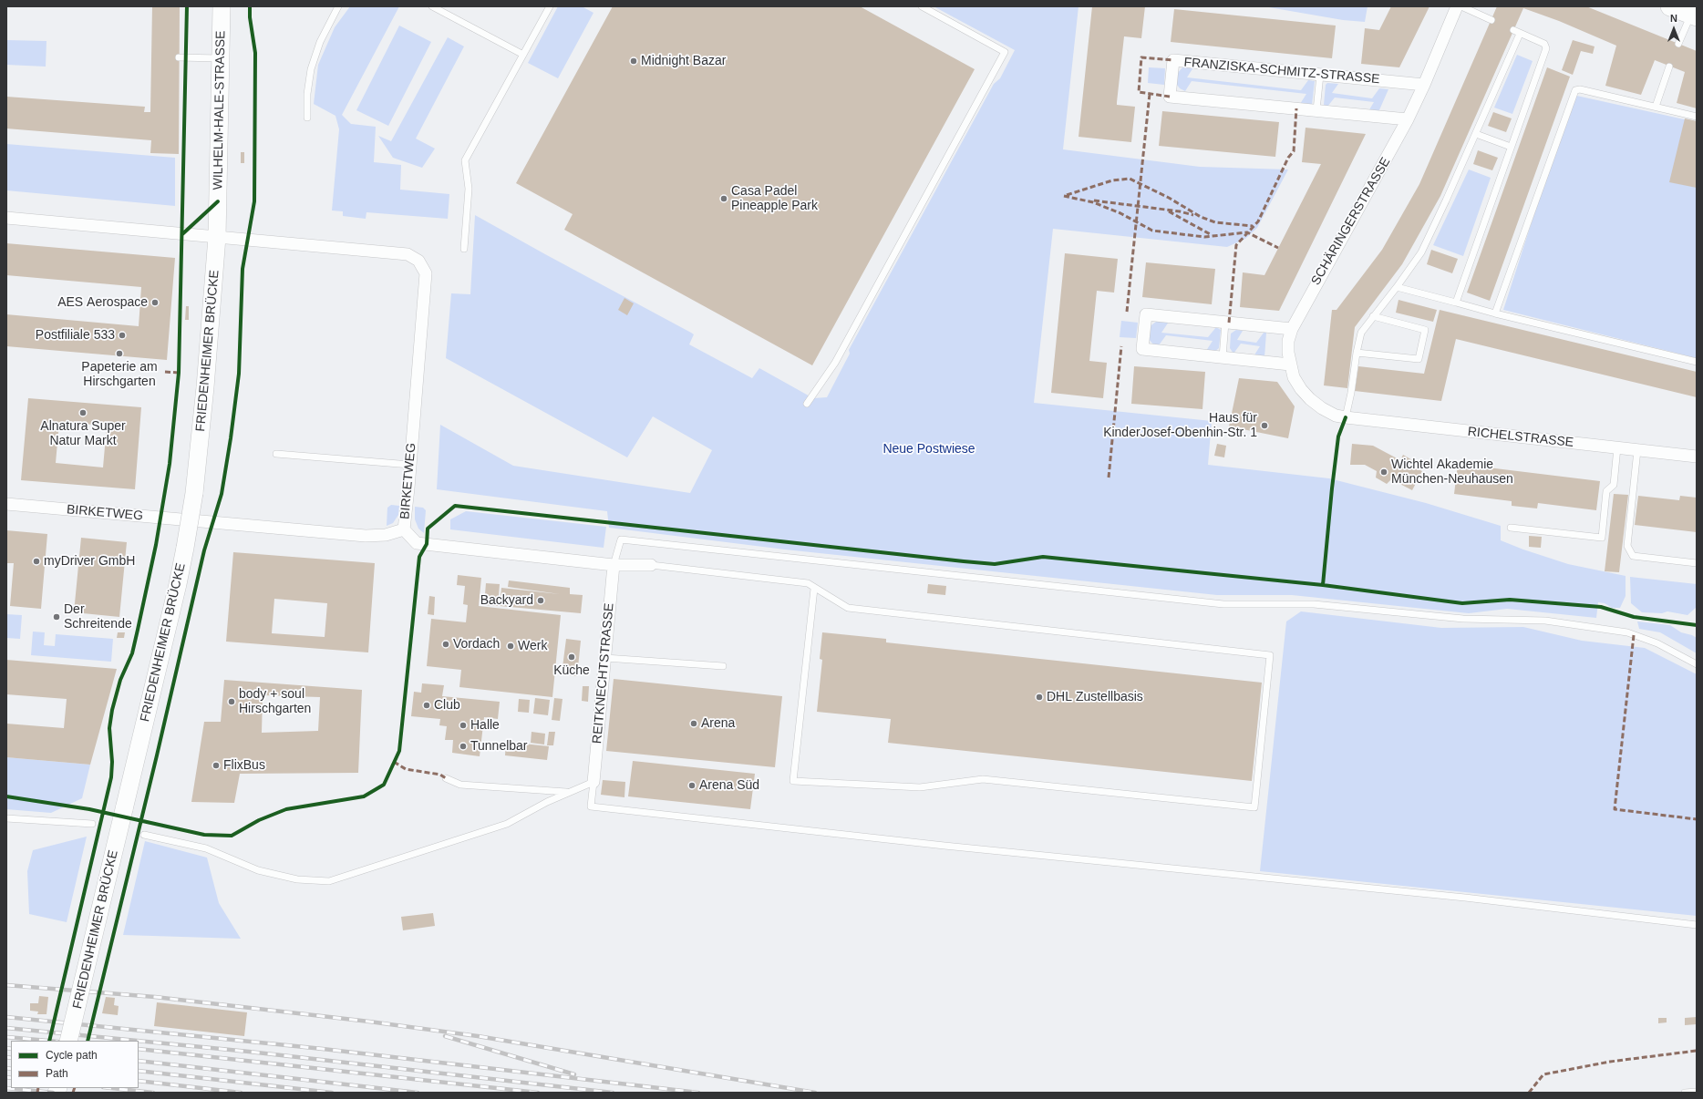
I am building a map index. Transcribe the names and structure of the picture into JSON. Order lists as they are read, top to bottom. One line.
{"streets":{"main road":["WILHELM-HALE-STRASSE","FRIEDENHEIMER BRÜCKE"],"street":["FRANZISKA-SCHMITZ-STRASSE","SCHÄRINGERSTRASSE","RICHELSTRASSE","BIRKETWEG","REITKNECHTSTRASSE"]},"crossings":[["FRANZISKA-SCHMITZ-STRASSE","SCHÄRINGERSTRASSE"],["WILHELM-HALE-STRASSE","FRIEDENHEIMER BRÜCKE"],["WILHELM-HALE-STRASSE","BIRKETWEG"],["SCHÄRINGERSTRASSE","RICHELSTRASSE"],["FRIEDENHEIMER BRÜCKE","BIRKETWEG"]],"parks":["Neue Postwiese"],"places":["Midnight Bazar","Casa Padel Pineapple Park","AES Aerospace","Postfiliale 533","Papeterie am Hirschgarten","Alnatura Super Natur Markt","Haus für KinderJosef-Obenhin-Str. 1","Wichtel Akademie München-Neuhausen","myDriver GmbH","Backyard","Der Schreitende","Vordach","Werk","Küche","DHL Zustellbasis","body + soul Hirschgarten","Club","Arena","Halle","Tunnelbar","FlixBus","Arena Süd"],"legend":["Cycle path","Path"],"north":"top"}
